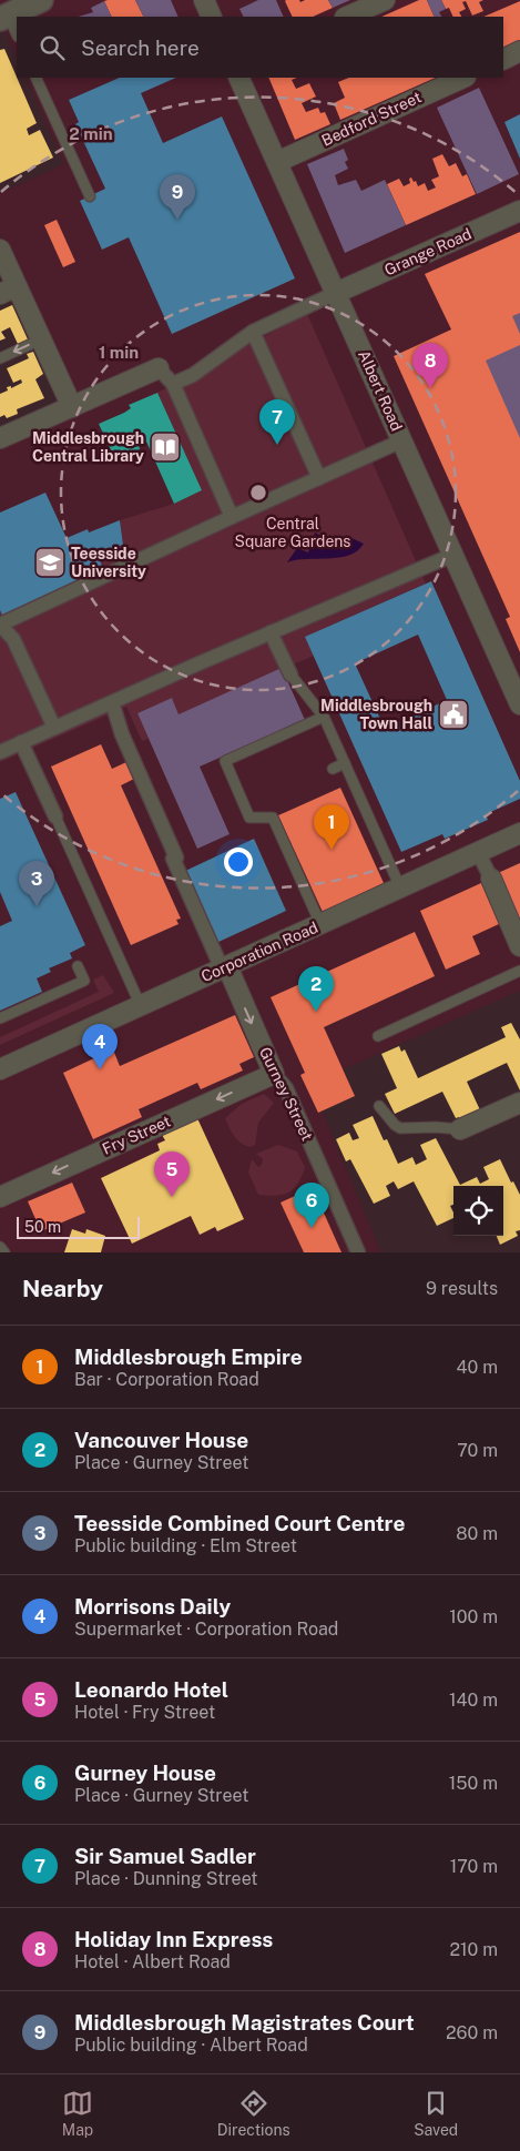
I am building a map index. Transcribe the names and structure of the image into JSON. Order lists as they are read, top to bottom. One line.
{"streets":{"street":["Bedford Street","Grange Road","Albert Road","Corporation Road","Gurney Street","Fry Street"]},"crossings":[["Bedford Street","Albert Road"],["Grange Road","Albert Road"],["Corporation Road","Gurney Street"],["Gurney Street","Fry Street"]],"one_way":["Gurney Street","Fry Street"],"parks":["Central Square Gardens"],"places":{"library":["Middlesbrough Central Library"],"school or university":["Teesside University"],"public building":["Middlesbrough Town Hall"]},"scale_bar":"50 m","page":{"search":"Search here","pins":["9","8","7","1","3","2","4","5","6"],"scale":"50 m","heading":["Nearby","9 results"],"list":[{"mark":"1","name":"Middlesbrough Empire","note":"Bar · Corporation Road","value":"40 m"},{"mark":"2","name":"Vancouver House","note":"Place · Gurney Street","value":"70 m"},{"mark":"3","name":"Teesside Combined Court Centre","note":"Public building · Elm Street","value":"80 m"},{"mark":"4","name":"Morrisons Daily","note":"Supermarket · Corporation Road","value":"100 m"},{"mark":"5","name":"Leonardo Hotel","note":"Hotel · Fry Street","value":"140 m"},{"mark":"6","name":"Gurney House","note":"Place · Gurney Street","value":"150 m"},{"mark":"7","name":"Sir Samuel Sadler","note":"Place · Dunning Street","value":"170 m"},{"mark":"8","name":"Holiday Inn Express","note":"Hotel · Albert Road","value":"210 m"},{"mark":"9","name":"Middlesbrough Magistrates Court","note":"Public building · Albert Road","value":"260 m"}],"nav":["Map","Directions","Saved"]},"rings":["2 min","1 min"]}
